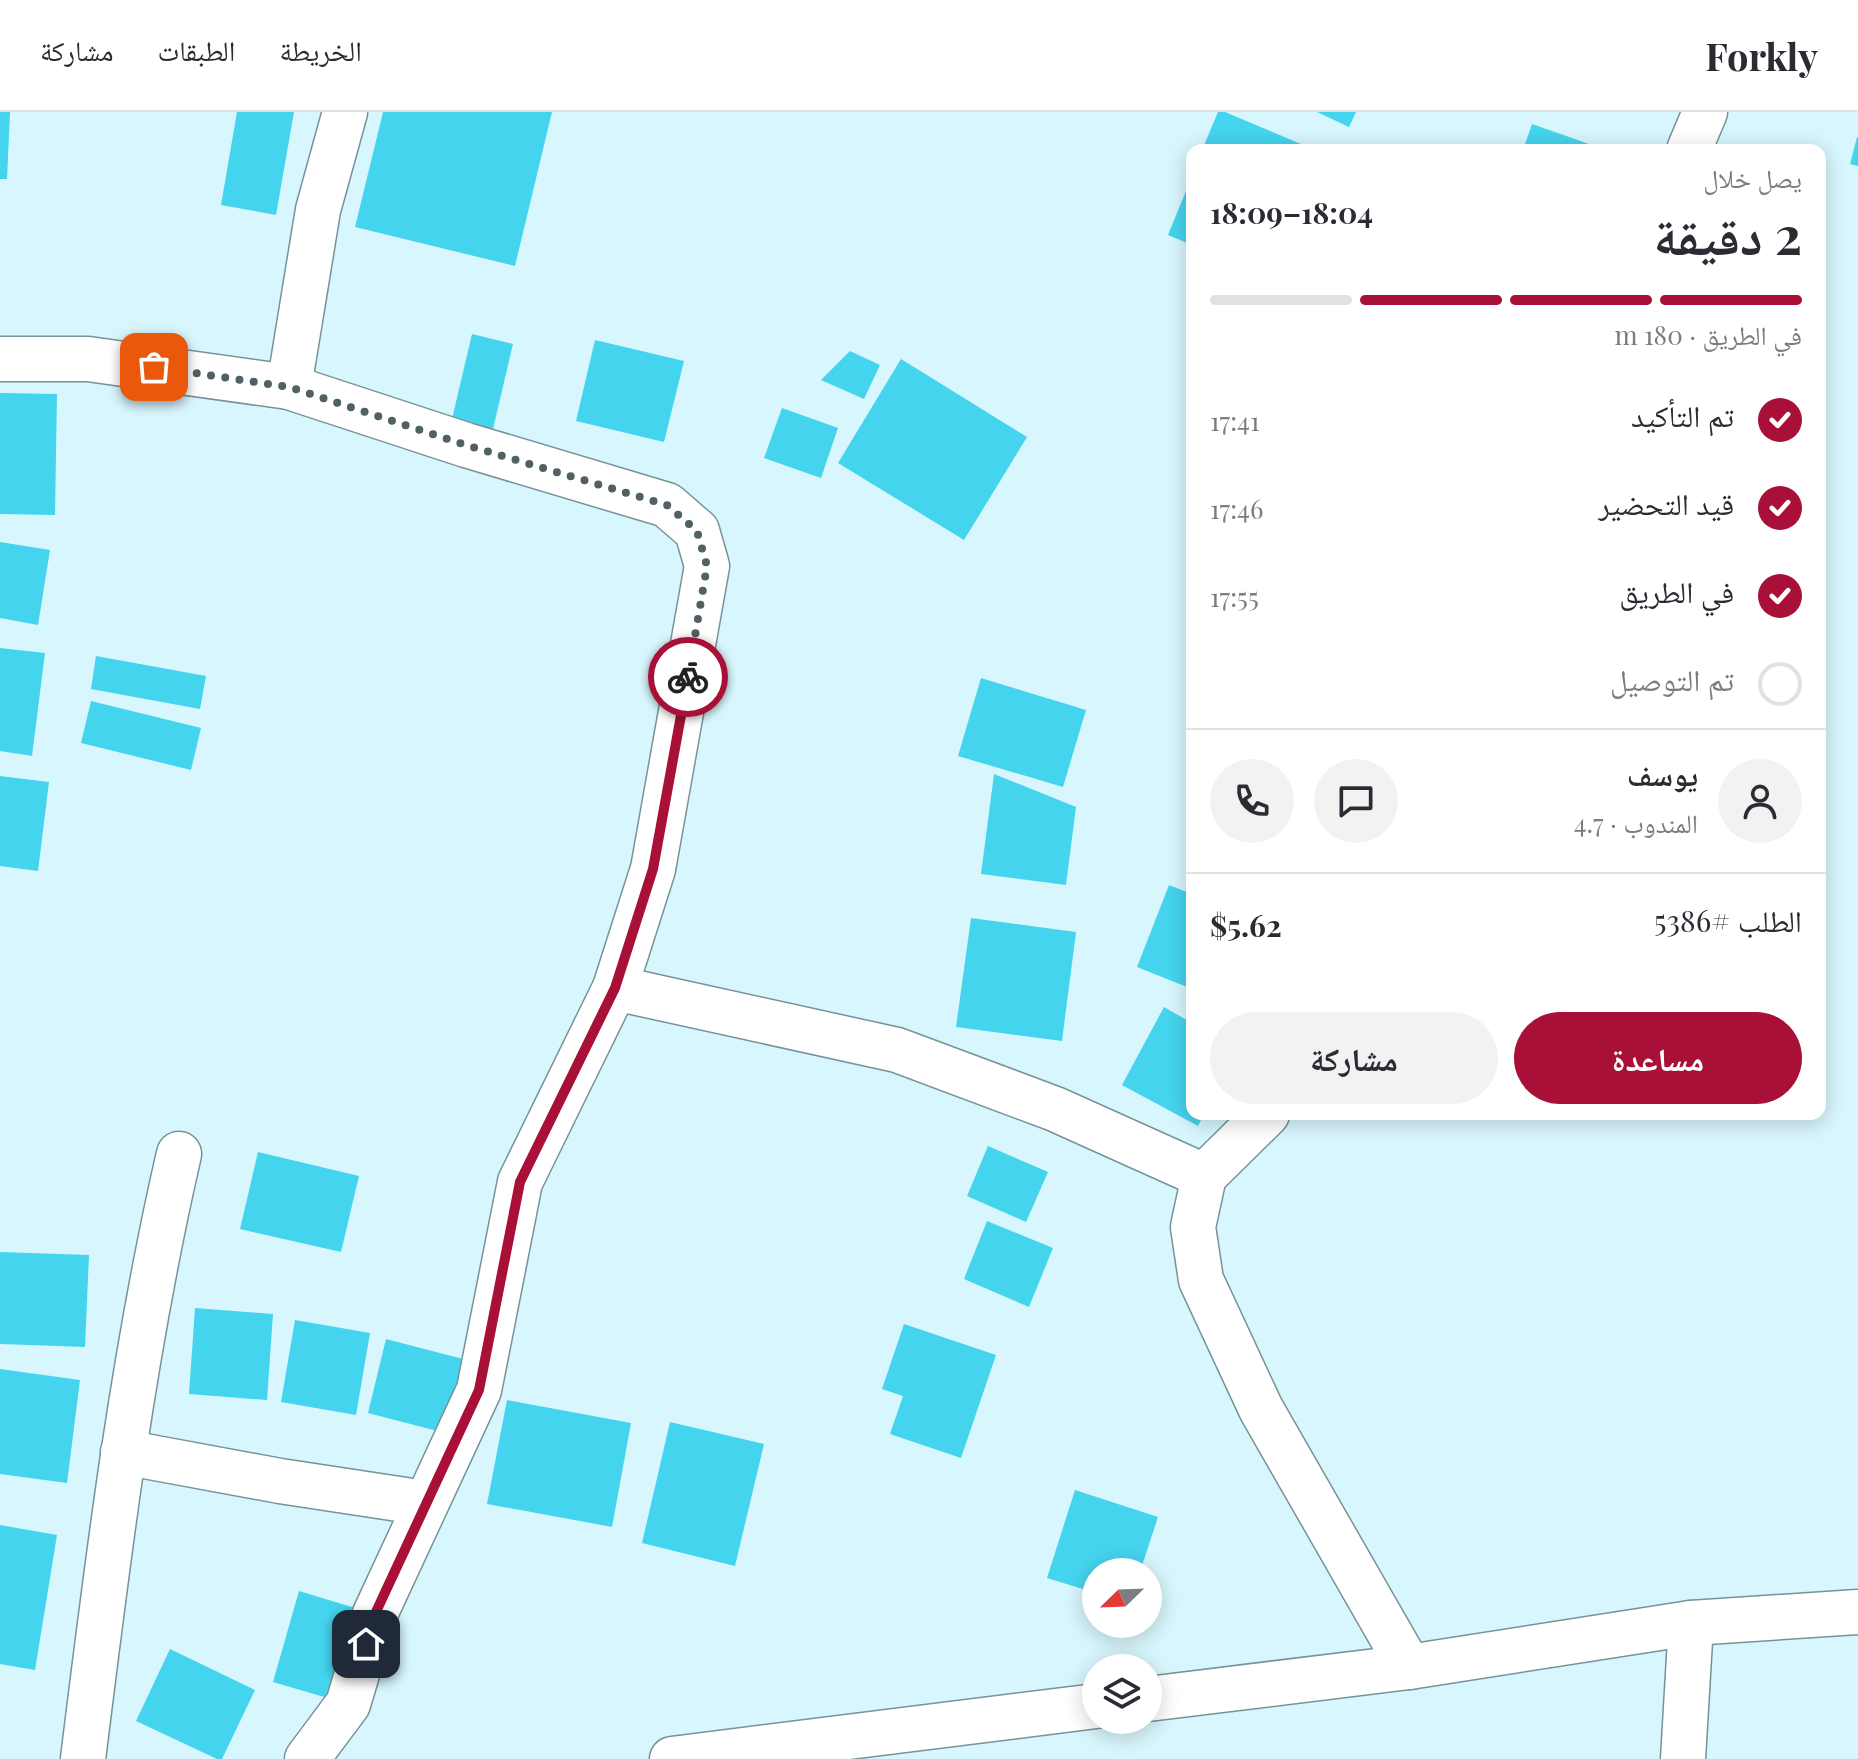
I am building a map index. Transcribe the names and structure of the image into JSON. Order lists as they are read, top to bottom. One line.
{"north":"bottom left","page":{"header":"Forkly","nav":["الخريطة","الطبقات","مشاركة"],"heading":["2 دقيقة","يصل خلال","18:04–18:09"],"panel":["يوسف","المندوب · 4.7","الطلب #5386","$5.62"],"bar":"في الطريق · 180 m","list":[["تم التأكيد","17:41"],["قيد التحضير","17:46"],["في الطريق","17:55"],"تم التوصيل"],"buttons":["مساعدة","مشاركة"]}}
